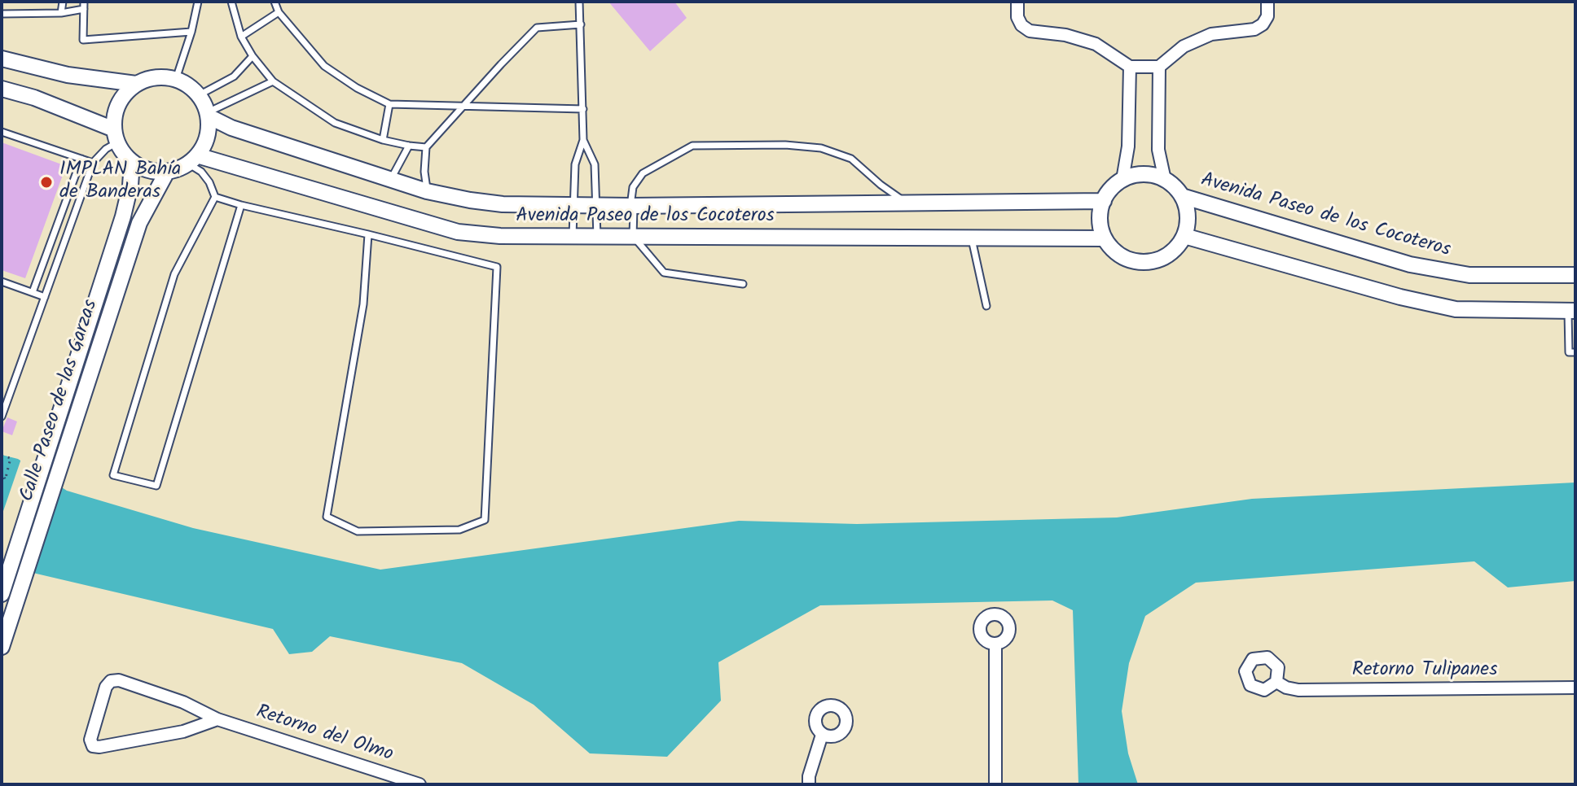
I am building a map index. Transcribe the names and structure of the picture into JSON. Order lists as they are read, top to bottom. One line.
{"streets":{"street":["Avenida Paseo de los Cocoteros","Calle Paseo de las Garzas","Retorno Tulipanes","Retorno del Olmo"]},"crossings":[["Avenida Paseo de los Cocoteros","Calle Paseo de las Garzas"]],"places":["IMPLAN Bahía de Banderas"]}
